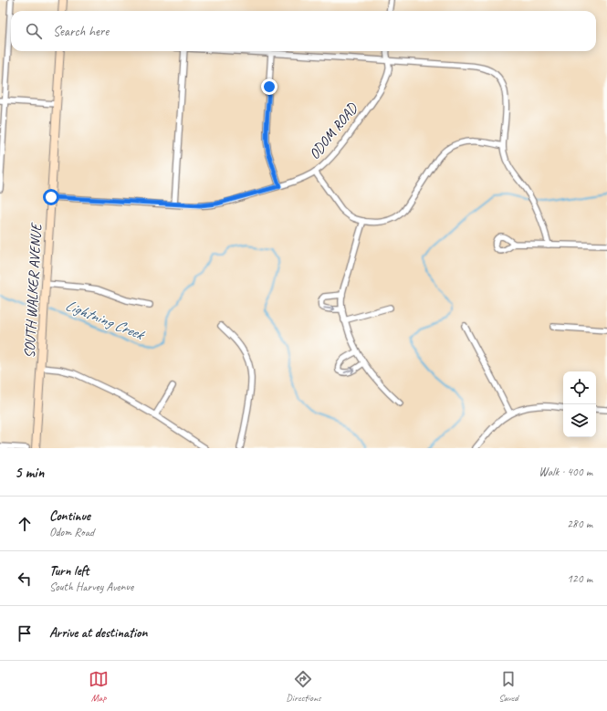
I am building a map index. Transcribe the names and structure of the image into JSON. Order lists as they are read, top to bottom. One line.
{"streets":{"main road":["SOUTH WALKER AVENUE"],"street":["ODOM ROAD"]},"crossings":[["ODOM ROAD","SOUTH WALKER AVENUE"]],"water":["Lightning Creek"],"page":{"search":"Search here","heading":["5 min","Walk · 400 m"],"list":[["Continue","Odom Road","280 m"],["Turn left","South Harvey Avenue","120 m"],"Arrive at destination"],"nav":["Map","Directions","Saved"]}}
